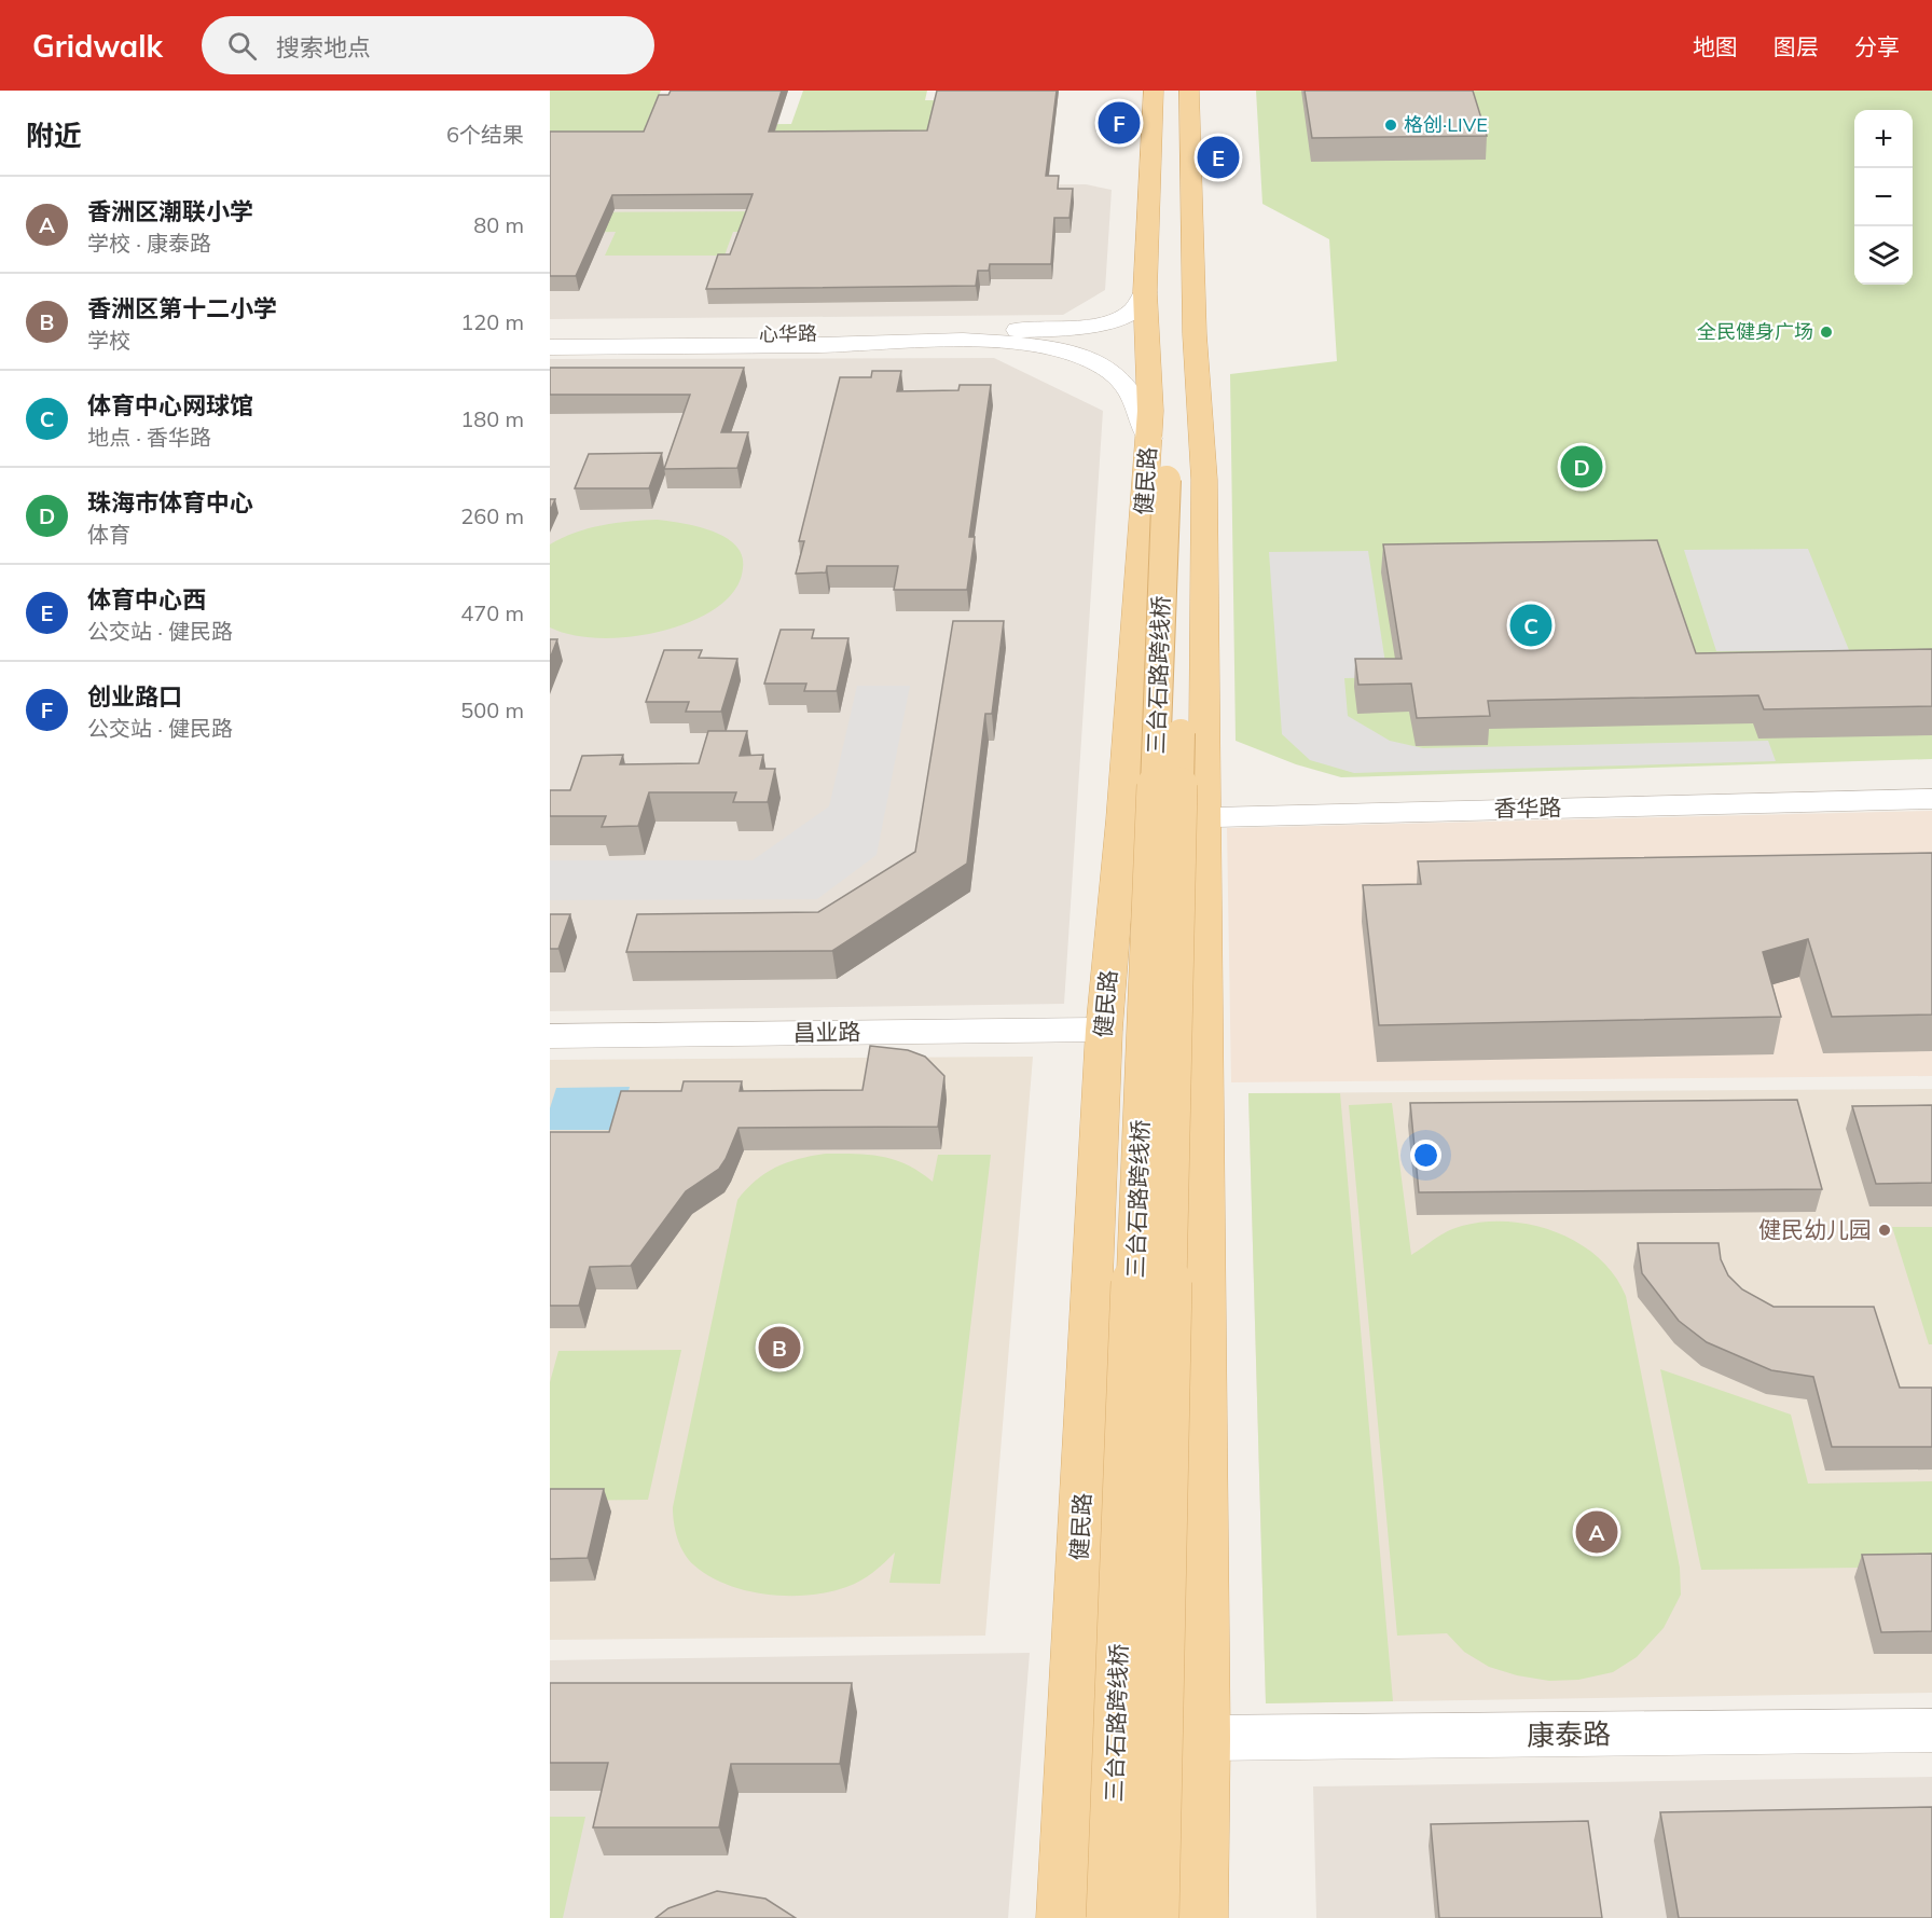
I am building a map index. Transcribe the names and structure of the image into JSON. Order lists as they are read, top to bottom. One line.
{"streets":{"main road":["健民路","三台石路跨线桥"],"street":["心华路","香华路","昌业路","康泰路"]},"crossings":[["心华路","健民路"],["健民路","香华路"],["健民路","昌业路"]],"places":["格创·LIVE","全民健身广场","健民幼儿园"],"page":{"header":"Gridwalk","search":"搜索地点","nav":["地图","图层","分享"],"heading":["附近","6个结果"],"pins":["F","E","D","C","B","A"],"map_buttons":["+","−"],"list":[{"mark":"A","name":"香洲区潮联小学","note":"学校 · 康泰路","value":"80 m"},{"mark":"B","name":"香洲区第十二小学","note":"学校","value":"120 m"},{"mark":"C","name":"体育中心网球馆","note":"地点 · 香华路","value":"180 m"},{"mark":"D","name":"珠海市体育中心","note":"体育","value":"260 m"},{"mark":"E","name":"体育中心西","note":"公交站 · 健民路","value":"470 m"},{"mark":"F","name":"创业路口","note":"公交站 · 健民路","value":"500 m"}]}}
